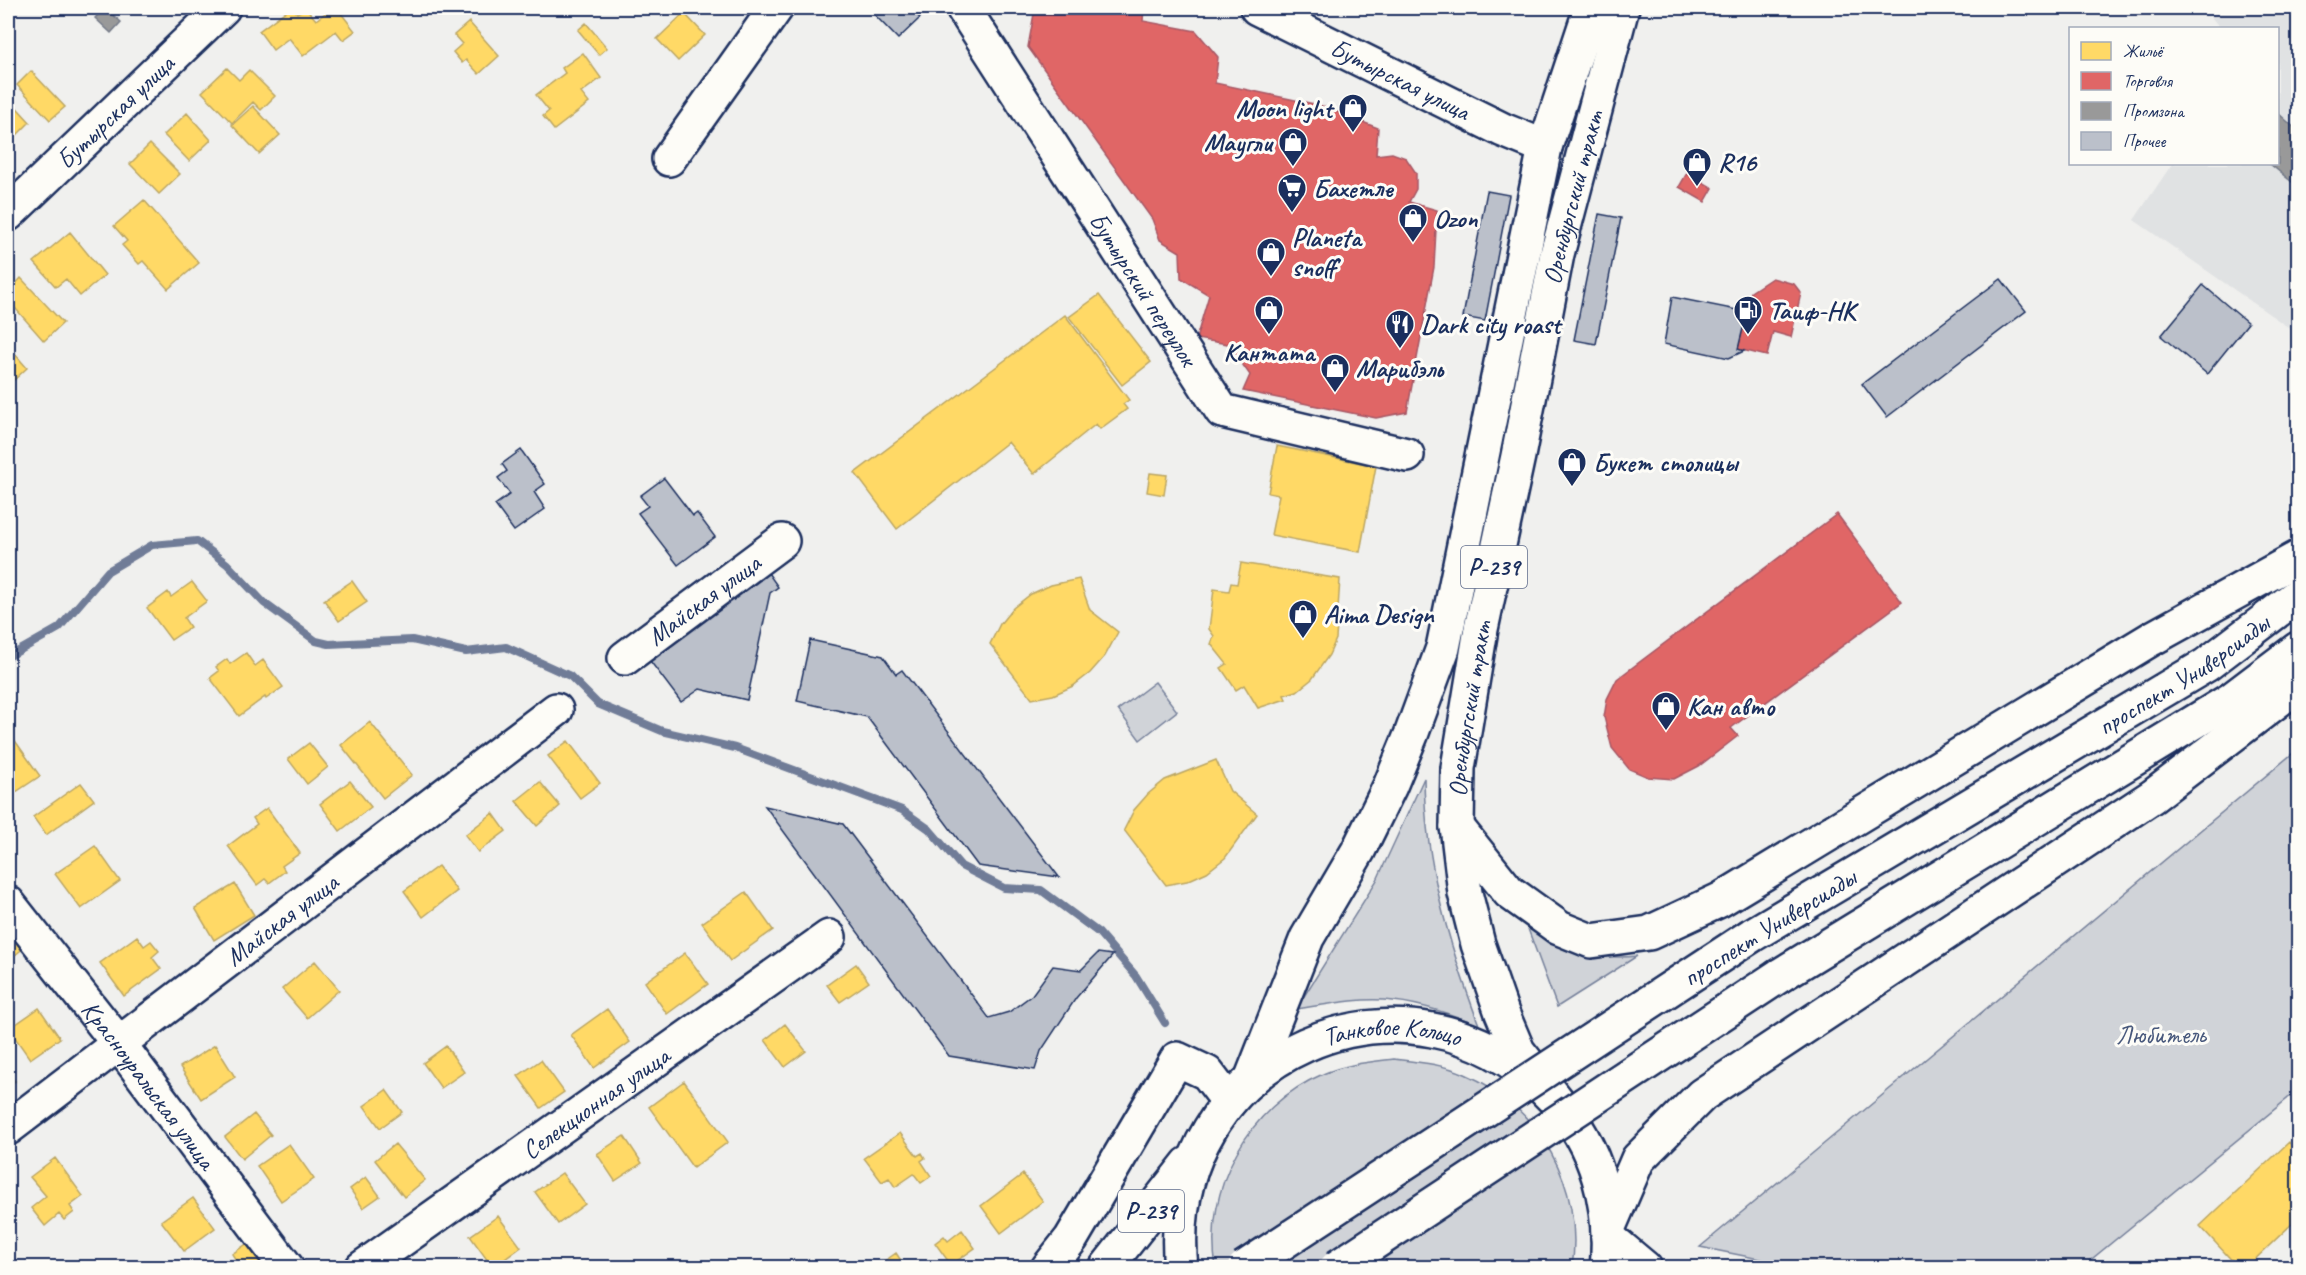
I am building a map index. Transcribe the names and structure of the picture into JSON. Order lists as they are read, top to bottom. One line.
{"streets":{"main road":["Бутырская улица","Оренбургский тракт","Бутырский переулок","Р-239","Майская улица","проспект Универсиады","Танковое Кольцо","Красноуральская улица","Селекционная улица"]},"crossings":[["Бутырская улица","Оренбургский тракт"],["Оренбургский тракт","Танковое Кольцо"],["Р-239","Танковое Кольцо"],["Майская улица","Красноуральская улица"]],"parks":["Любитель"],"places":{"shop":["Moon light","Маугли","R16","Ozon","Planeta snoff","Кантата","Марибэль","Букет столицы","Aima Design","Кан авто"],"supermarket":["Бахетле"],"fuel station":["Таиф-НК"],"restaurant":["Dark city roast"]},"legend":["Жильё","Торговля","Промзона","Прочее"]}
